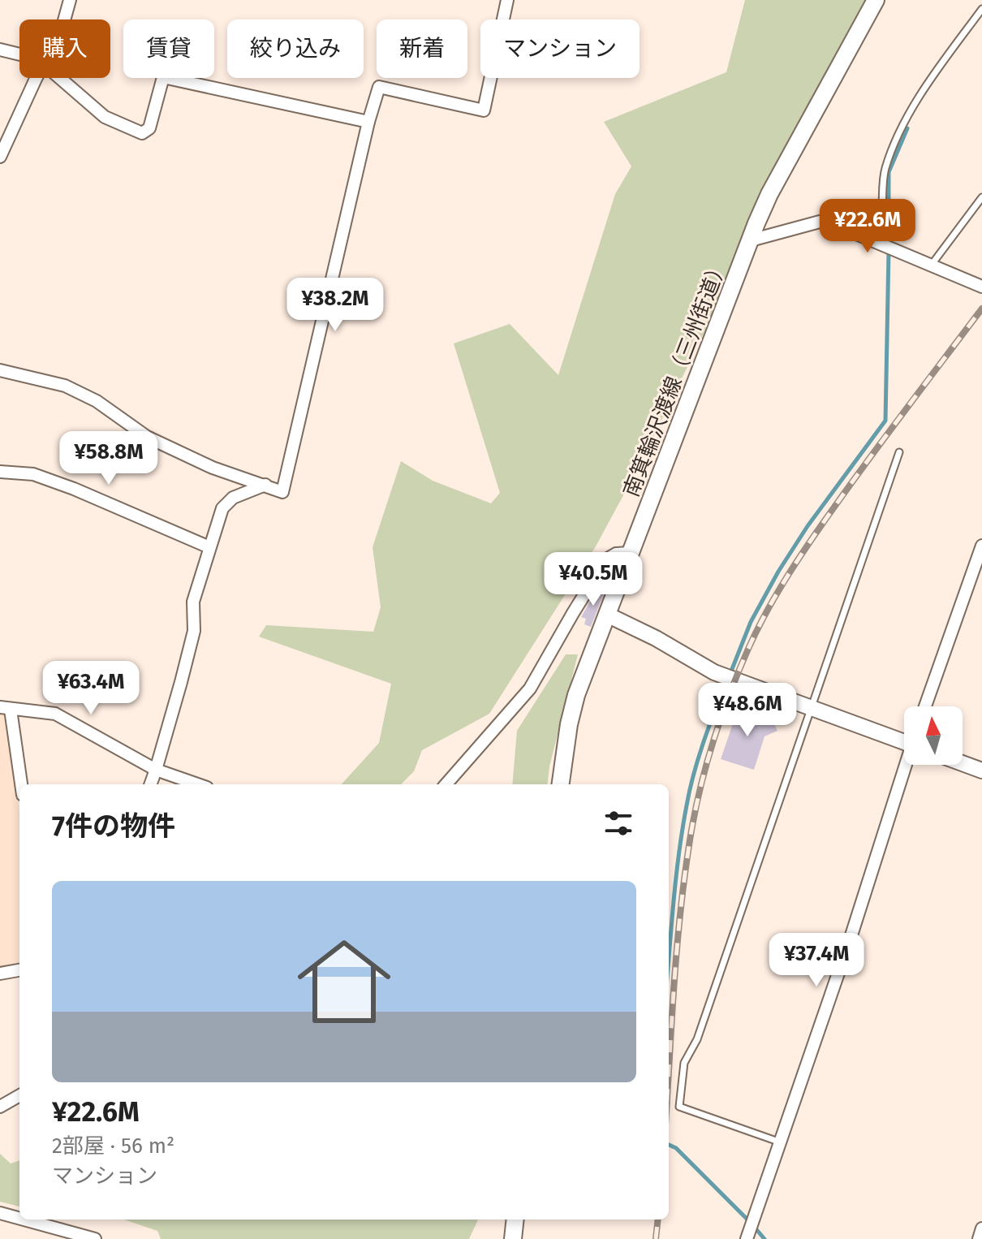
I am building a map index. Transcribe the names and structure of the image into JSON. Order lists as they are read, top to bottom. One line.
{"streets":{"main road":["南箕輪沢渡線（三州街道）"]},"north":"top","page":{"chip":["購入","賃貸","絞り込み","新着","マンション"],"price":["¥22.6M","¥38.2M","¥58.8M","¥40.5M","¥63.4M","¥48.6M","¥37.4M"],"heading":"7件の物件","list":[{"name":"¥22.6M","note":"2部屋 · 56 m² · マンション"}]}}
